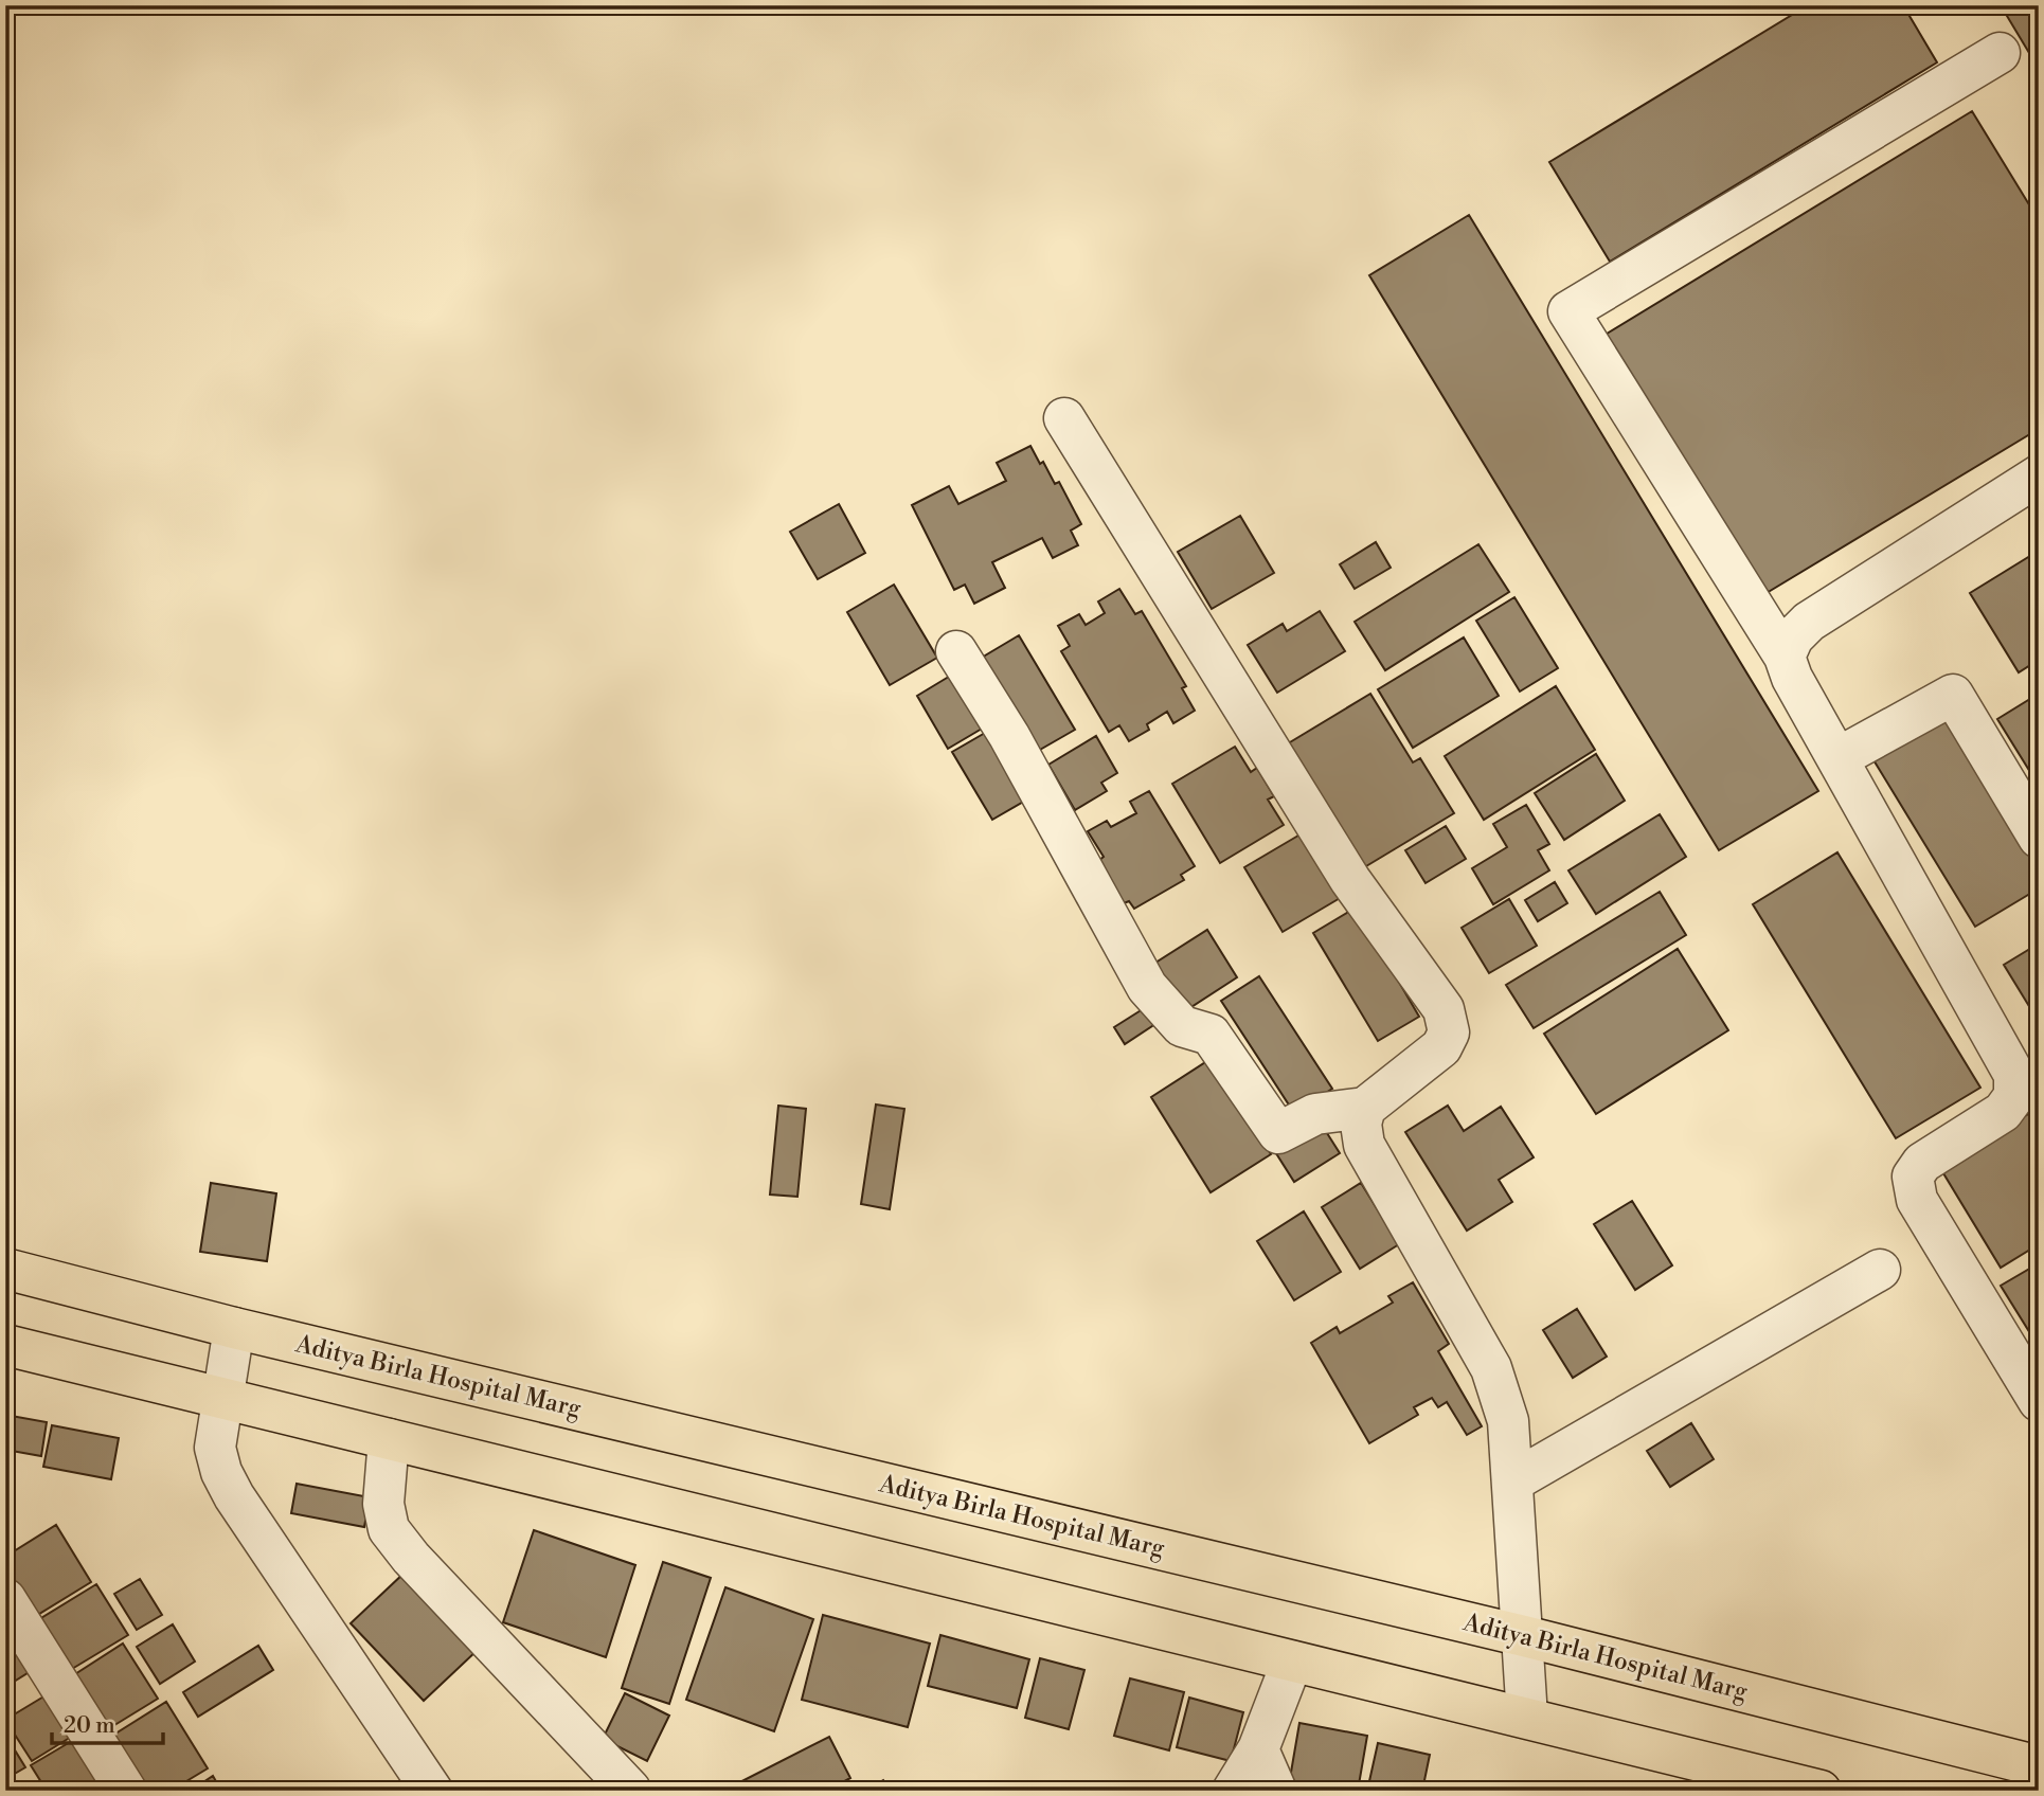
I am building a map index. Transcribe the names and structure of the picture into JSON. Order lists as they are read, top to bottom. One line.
{"streets":{"main road":["Aditya Birla Hospital Marg"]},"scale_bar":"20 m"}
